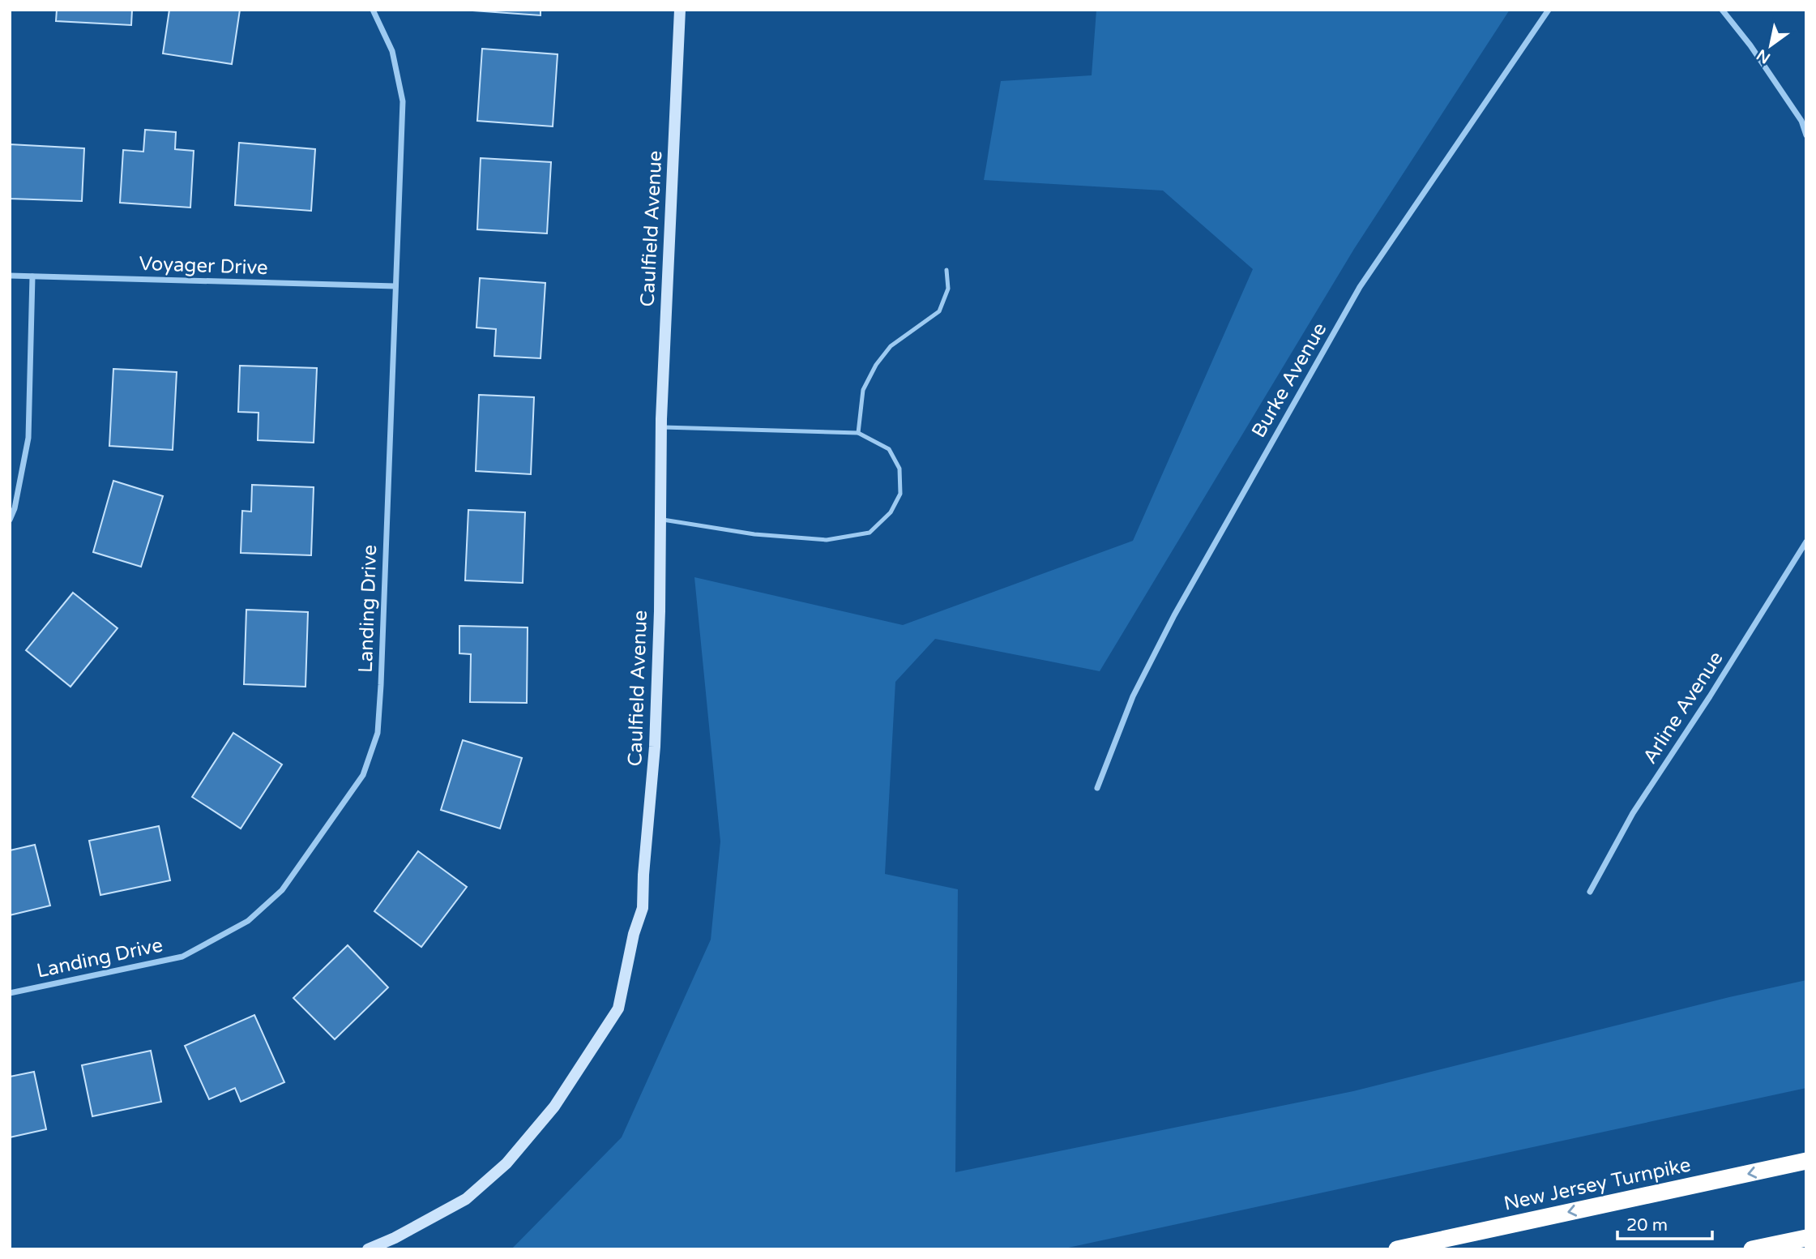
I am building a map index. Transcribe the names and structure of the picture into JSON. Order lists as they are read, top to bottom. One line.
{"streets":{"highway":["New Jersey Turnpike"],"street":["Caulfield Avenue","Voyager Drive","Burke Avenue","Landing Drive","Arline Avenue"]},"crossings":[["Voyager Drive","Landing Drive"]],"one_way":["New Jersey Turnpike"],"scale_bar":"20 m","north":"bottom left"}
